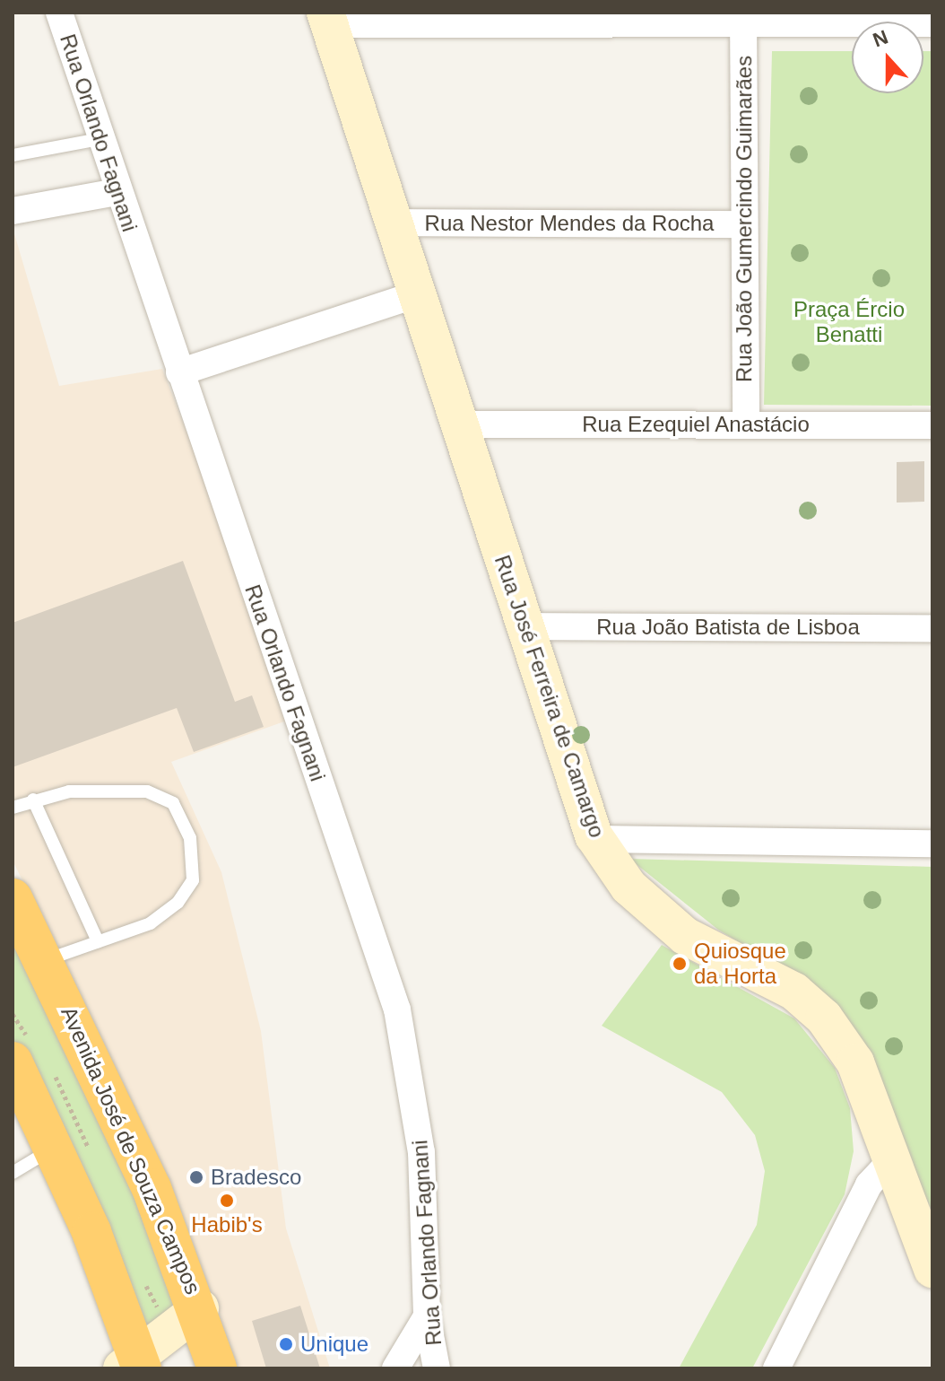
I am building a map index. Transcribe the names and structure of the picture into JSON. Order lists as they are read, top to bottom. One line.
{"streets":{"highway":["Avenida José de Souza Campos"],"street":["Rua Orlando Fagnani","Rua João Gumercindo Guimarães","Rua Nestor Mendes da Rocha","Rua Ezequiel Anastácio","Rua João Batista de Lisboa","Rua José Ferreira de Camargo"]},"crossings":[["Rua João Gumercindo Guimarães","Rua Nestor Mendes da Rocha"],["Rua João Gumercindo Guimarães","Rua Ezequiel Anastácio"],["Rua Nestor Mendes da Rocha","Rua José Ferreira de Camargo"],["Rua Ezequiel Anastácio","Rua José Ferreira de Camargo"],["Rua João Batista de Lisboa","Rua José Ferreira de Camargo"]],"parks":["Praça Ércio Benatti"],"places":["Quiosque da Horta","Bradesco","Habib's","Unique"],"north":"top"}
